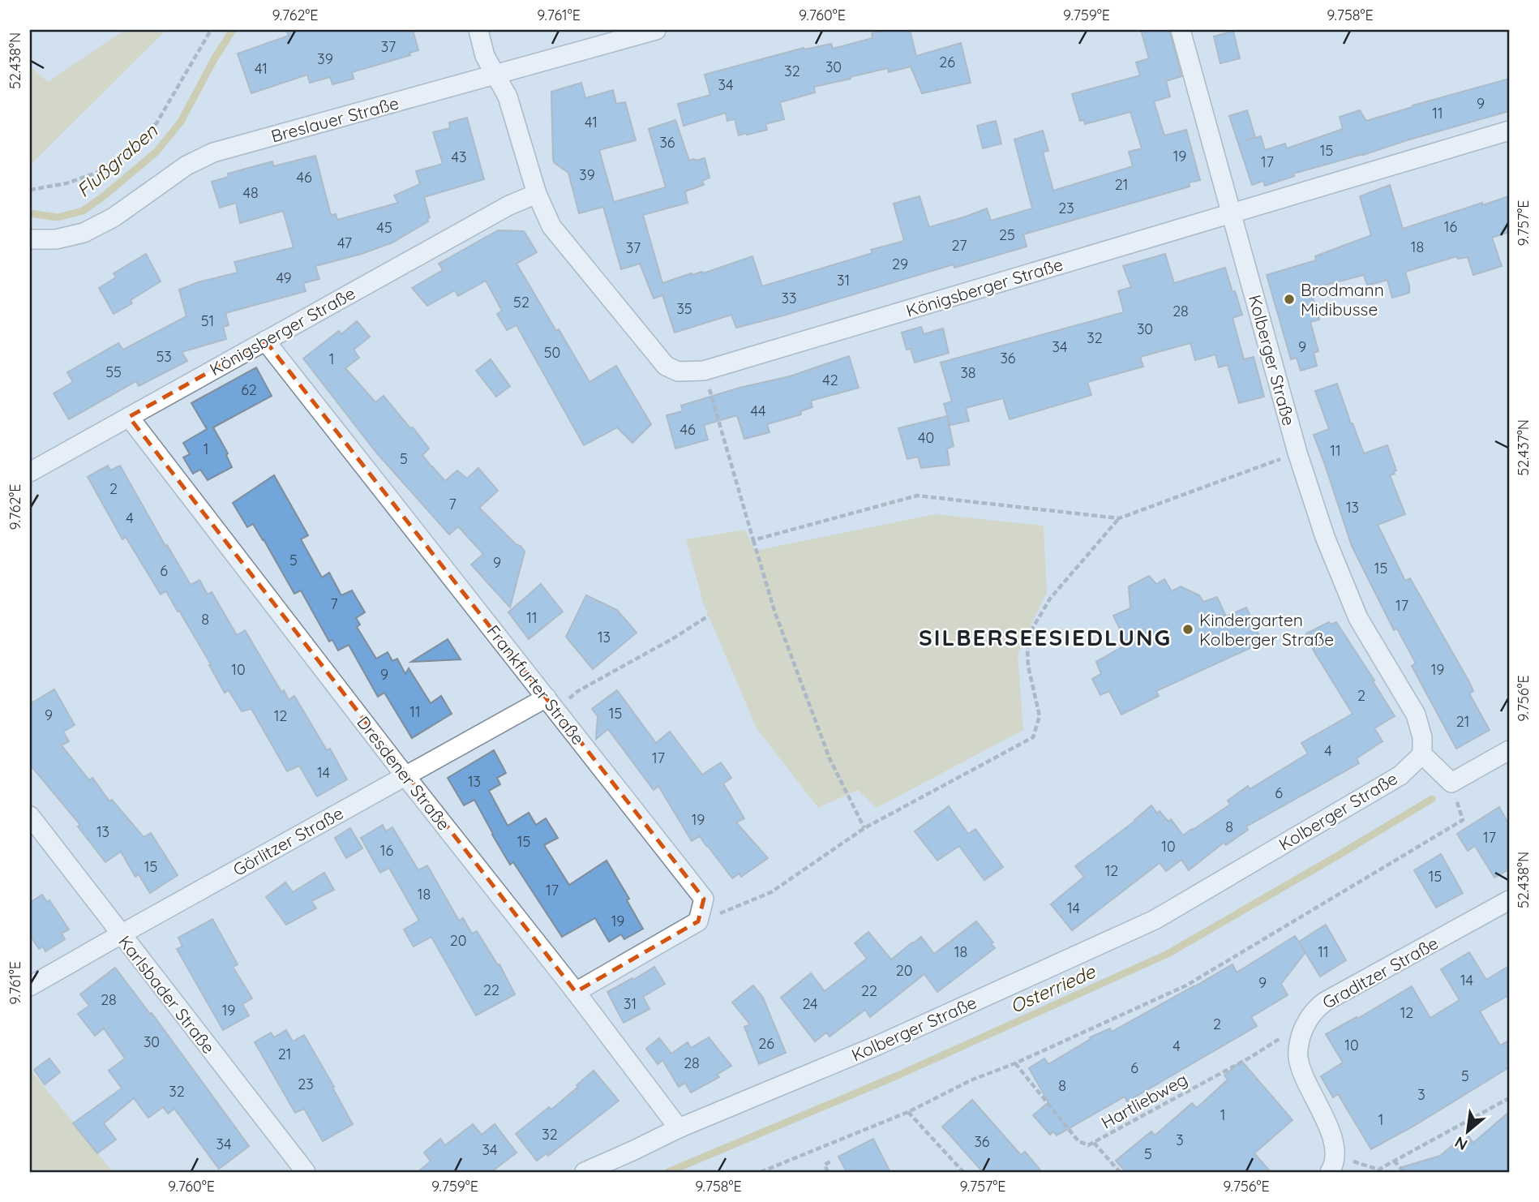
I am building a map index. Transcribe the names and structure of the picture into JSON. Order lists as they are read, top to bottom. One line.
{"streets":{"street":["Breslauer Straße","Königsberger Straße","Kolberger Straße","Frankfurter Straße","Dresdener Straße","Görlitzer Straße","Graditzer Straße","Karlsbader Straße"],"path":["Hartliebweg"]},"crossings":[["Breslauer Straße","Königsberger Straße"],["Königsberger Straße","Kolberger Straße"],["Königsberger Straße","Frankfurter Straße"],["Königsberger Straße","Dresdener Straße"],["Kolberger Straße","Dresdener Straße"],["Frankfurter Straße","Görlitzer Straße"],["Dresdener Straße","Görlitzer Straße"],["Görlitzer Straße","Karlsbader Straße"],["Graditzer Straße","Hartliebweg"]],"districts":["SILBERSEESIEDLUNG"],"water":["Flußgraben","Osterriede"],"places":["Brodmann Midibusse","Kindergarten Kolberger Straße"],"house_numbers":["37","39","26","30","41","32","34","9","11","41","36","15","19","43","17","39","46","21","48","23","16","45","25","47","27","18","37","29","49","31","33","52","35","28","51","30","32","34","9","50","53","36","1","55","38","42","62","44","46","40","1","11","5","2","7","13","4","5","9","15","6","7","17","11","8","13","10","19","9","2","11","15","9","12","21","4","17","14","13","6","19","8","13","17","15","10","16","15","12","15","17","18","14","19","20","18","11","20","14","9","22","22","28","31","24","19","12","2","30","26","10","4","21","28","6","5","23","8","32","3","1","1","32","3","36","34","34","5"],"north":"bottom left","coordinates":["9.762°E","9.761°E","9.760°E","9.759°E","9.758°E","52.438°N","9.757°E","52.437°N","9.756°E"]}
